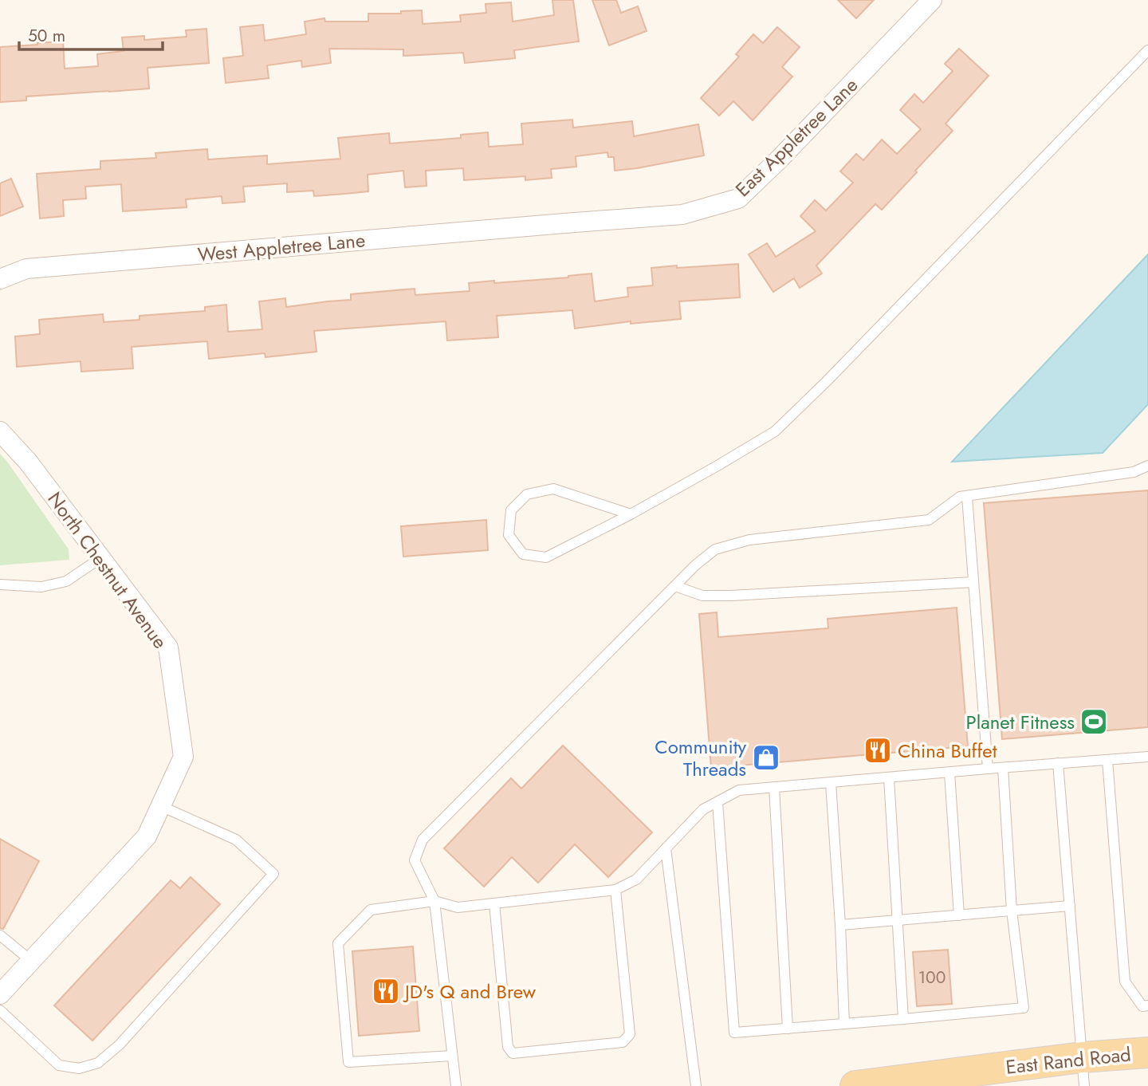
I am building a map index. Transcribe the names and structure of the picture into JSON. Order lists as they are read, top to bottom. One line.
{"streets":{"main road":["East Rand Road"],"street":["East Appletree Lane","West Appletree Lane","North Chestnut Avenue"]},"crossings":[["East Appletree Lane","West Appletree Lane"]],"places":{"sports":["Planet Fitness"],"restaurant":["China Buffet","JD's Q and Brew"],"shop":["Community Threads"]},"house_numbers":["100"],"scale_bar":"50 m"}
